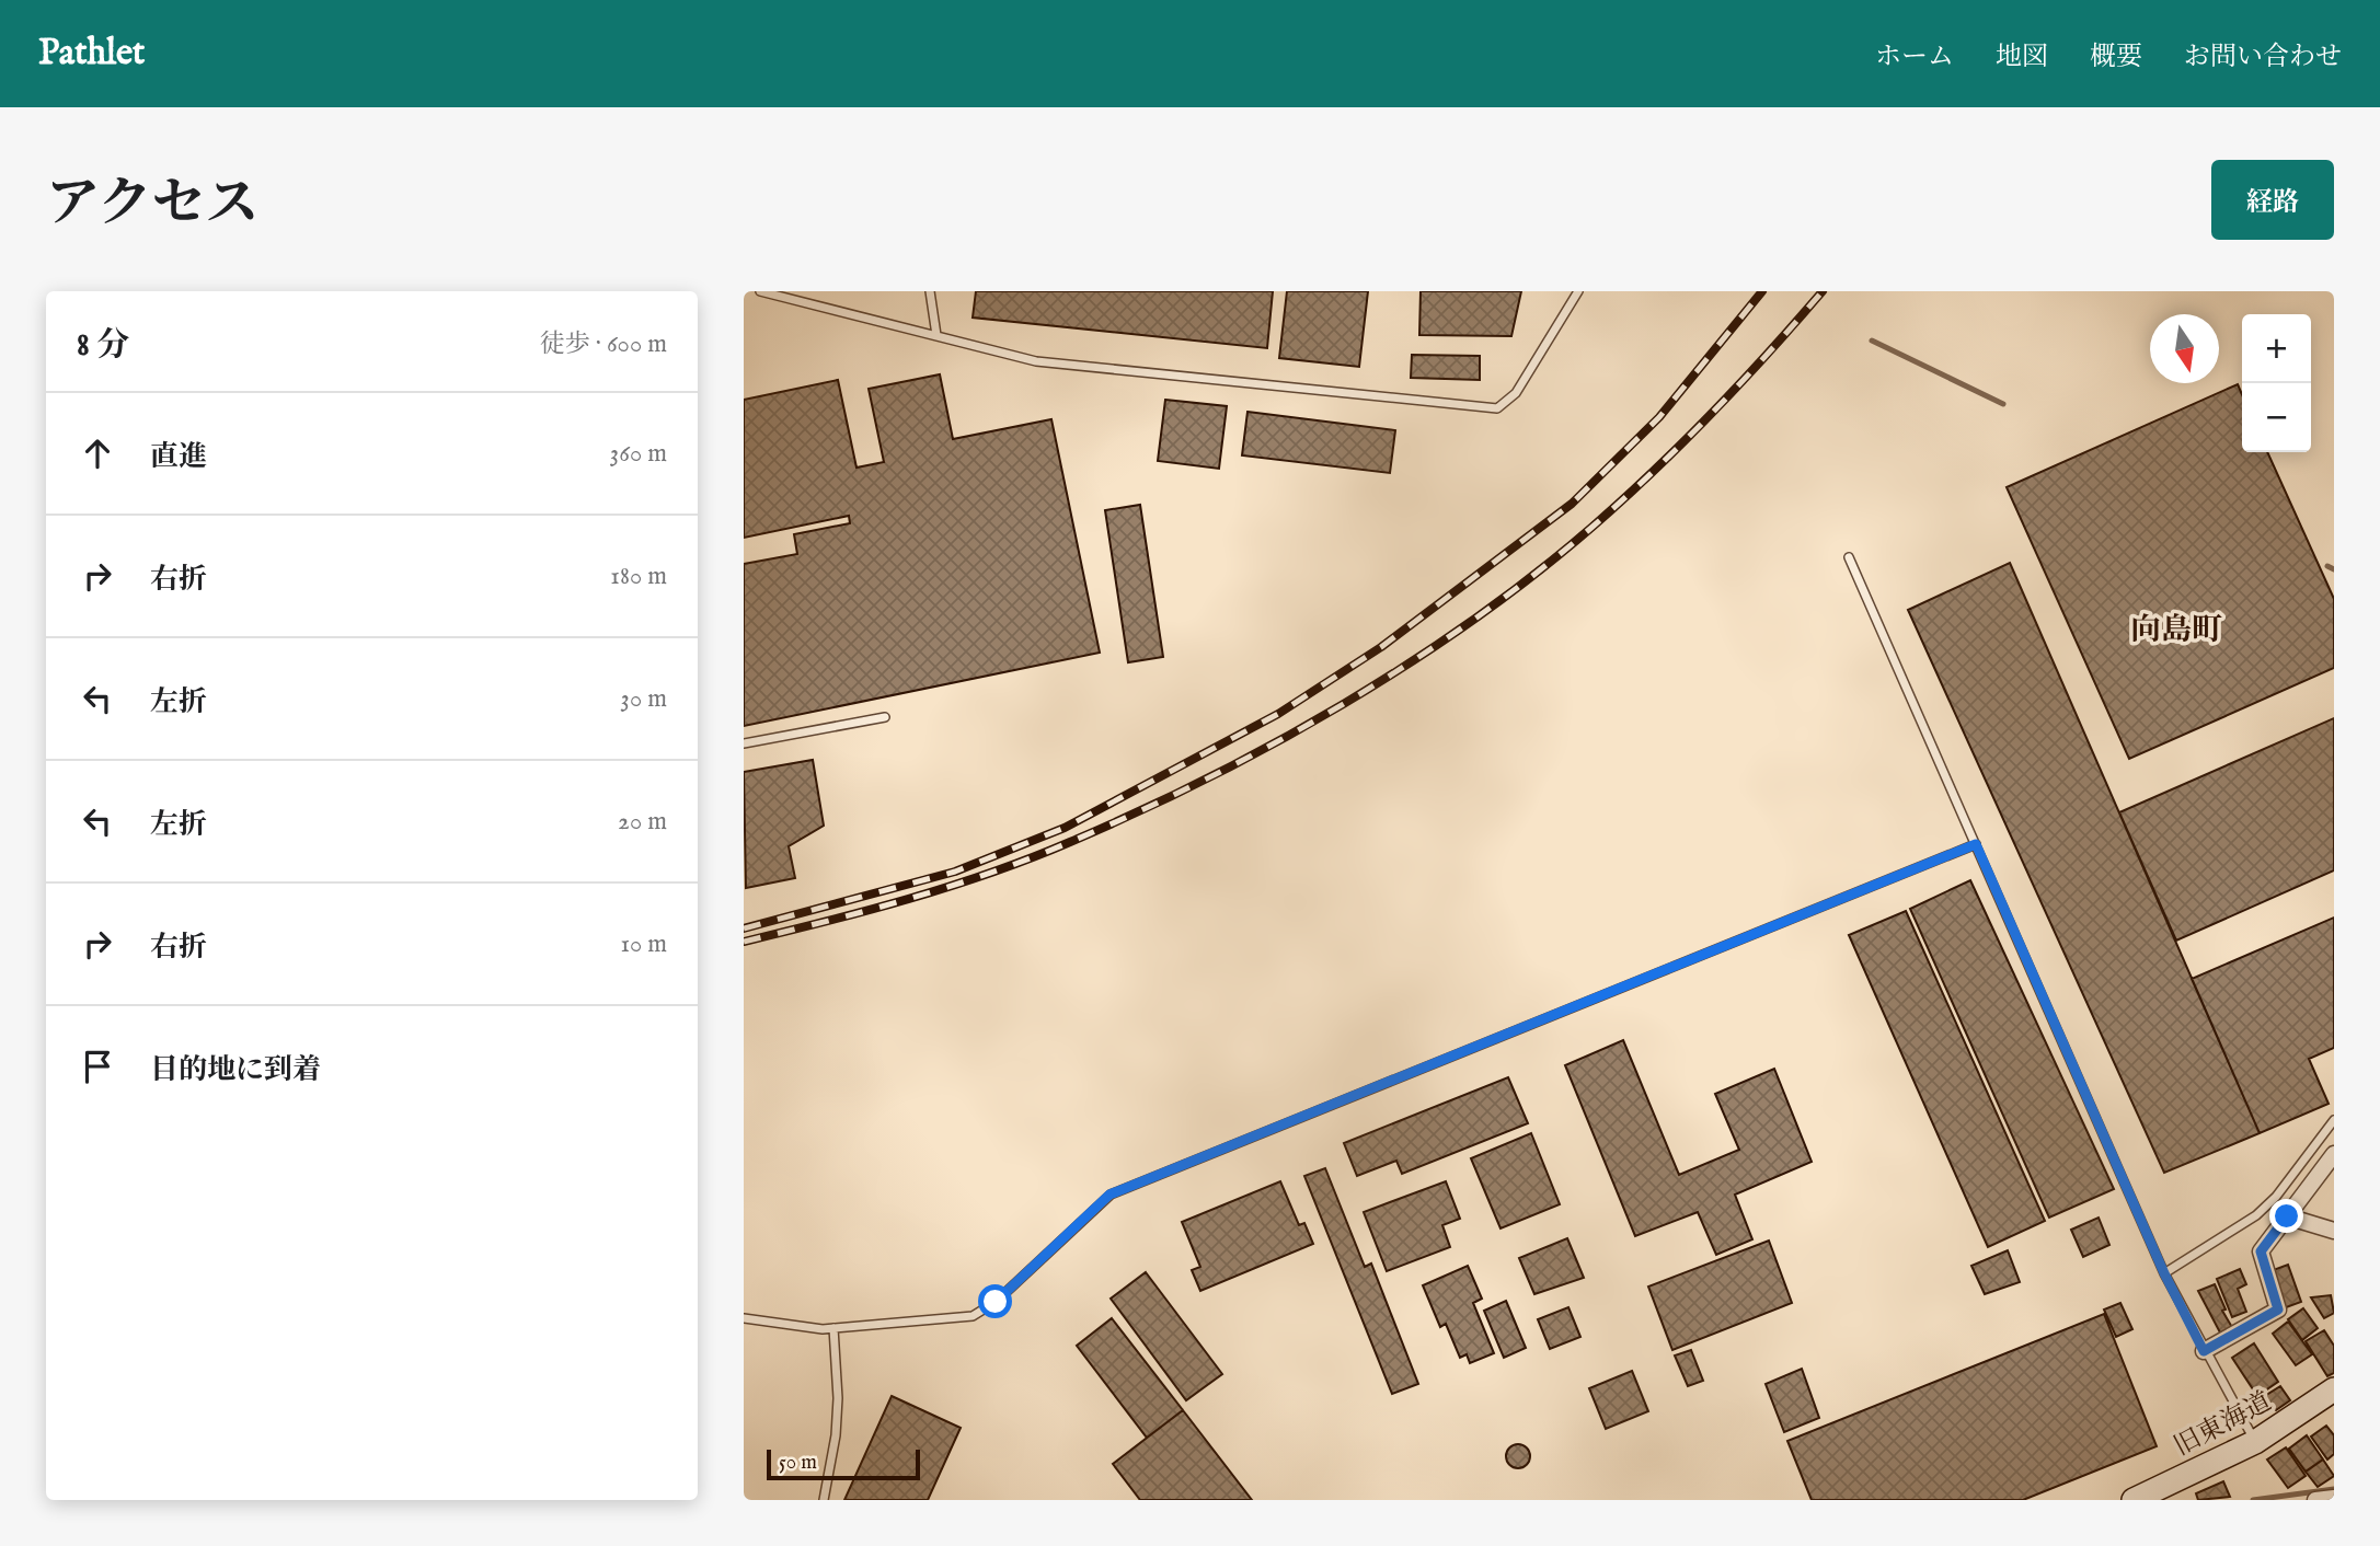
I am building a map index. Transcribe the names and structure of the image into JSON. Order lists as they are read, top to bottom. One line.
{"streets":{"street":["旧東海道"]},"districts":["向島町"],"scale_bar":"50 m","north":"bottom","page":{"header":"Pathlet","nav":["ホーム","地図","概要","お問い合わせ"],"title":"アクセス","buttons":"経路","heading":["8 分","徒歩 · 600 m"],"map_buttons":["+","−"],"list":[["直進","360 m"],["右折","180 m"],["左折","30 m"],["左折","20 m"],["右折","10 m"],"目的地に到着"],"scale":"50 m"}}
